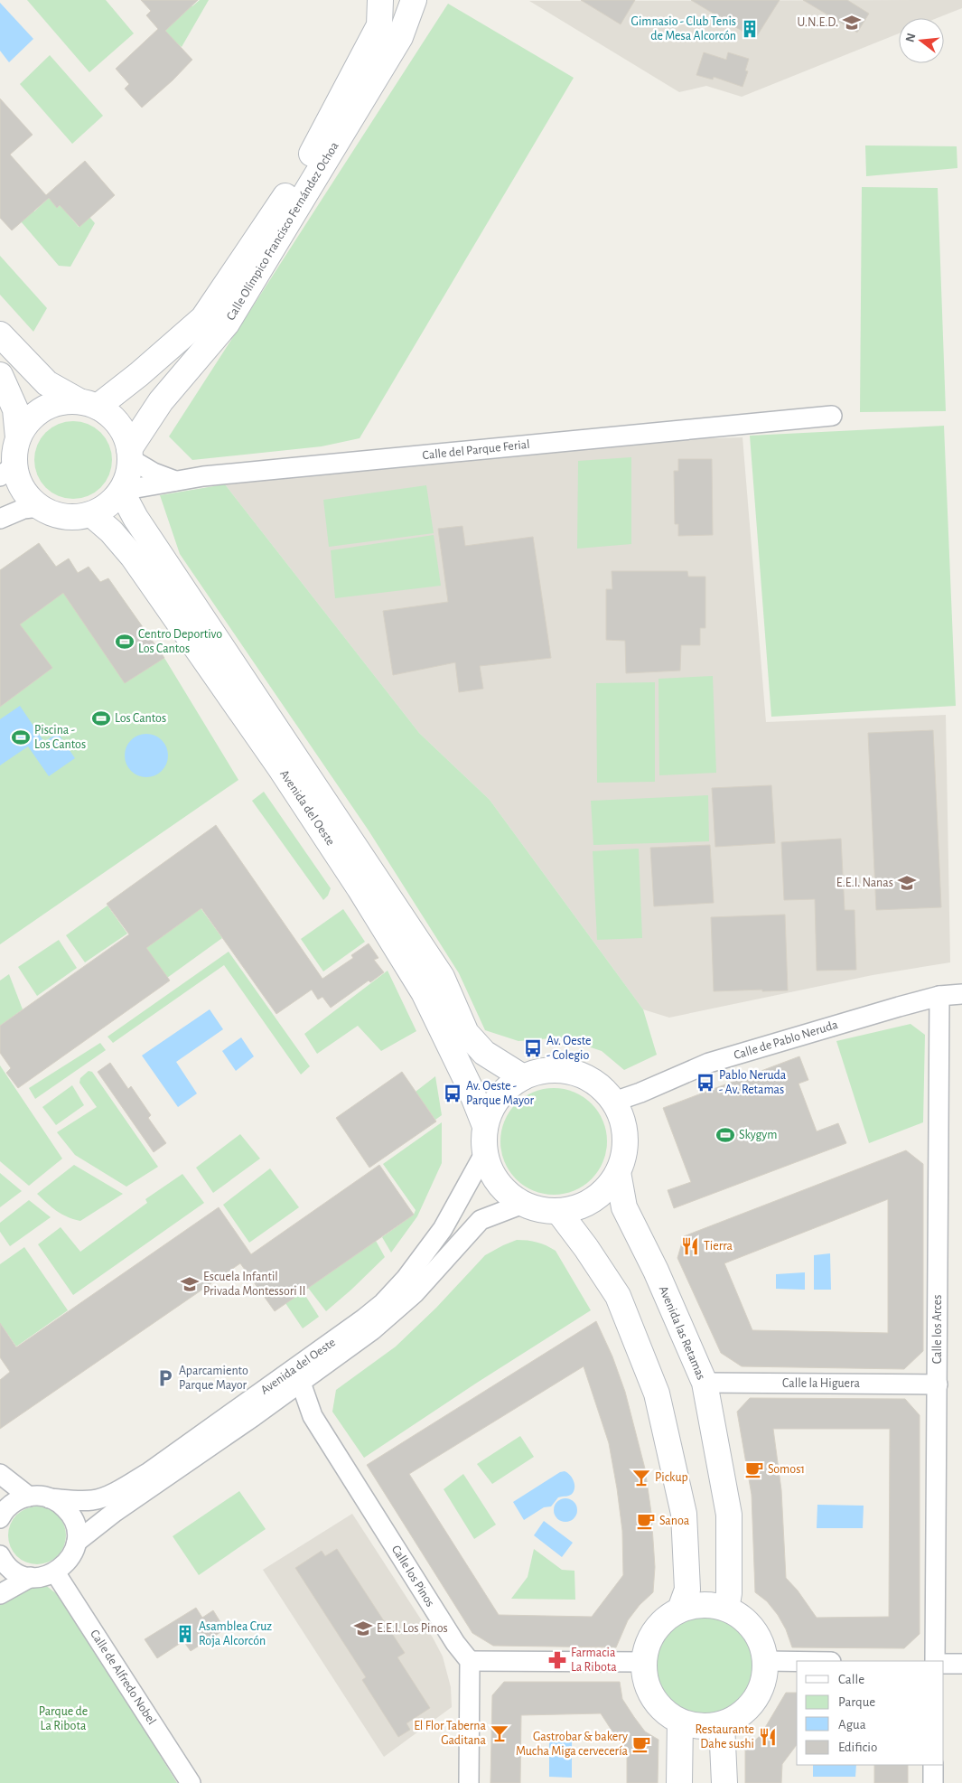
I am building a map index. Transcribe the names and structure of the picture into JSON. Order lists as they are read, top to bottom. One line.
{"streets":{"street":["Calle Olímpico Francisco Fernández Ochoa","Calle del Parque Ferial","Avenida del Oeste","Calle de Pablo Neruda","Calle los Arces","Avenida las Retamas","Calle la Higuera","Calle los Pinos","Calle de Alfredo Nobel"]},"crossings":[["Calle Olímpico Francisco Fernández Ochoa","Calle del Parque Ferial"],["Calle Olímpico Francisco Fernández Ochoa","Avenida del Oeste"],["Calle del Parque Ferial","Avenida del Oeste"],["Avenida del Oeste","Calle de Pablo Neruda"],["Avenida del Oeste","Avenida las Retamas"],["Avenida del Oeste","Calle los Pinos"],["Calle de Pablo Neruda","Calle los Arces"],["Calle de Pablo Neruda","Avenida las Retamas"],["Calle los Arces","Calle la Higuera"],["Avenida las Retamas","Calle la Higuera"]],"parks":["Parque de La Ribota"],"places":{"school or university":["U.N.E.D.","E.E.I. Nanas","Escuela Infantil Privada Montessori II","E.E.I. Los Pinos"],"building":["Gimnasio - Club Tenis de Mesa Alcorcón","Asamblea Cruz Roja Alcorcón"],"sports":["Centro Deportivo Los Cantos","Los Cantos","Piscina - Los Cantos","Skygym"],"bus stop":["Av. Oeste - Colegio","Pablo Neruda - Av. Retamas","Av. Oeste - Parque Mayor"],"restaurant":["Tierra","Restaurante Dahe sushi"],"parking":["Aparcamiento Parque Mayor"],"cafe":["Somos1","Sanoa","Gastrobar & bakery Mucha Miga cervecería"],"bar":["Pickup","El Flor Taberna Gaditana"],"pharmacy":["Farmacia La Ribota"]},"legend":["Calle","Parque","Agua","Edificio"],"north":"left"}
